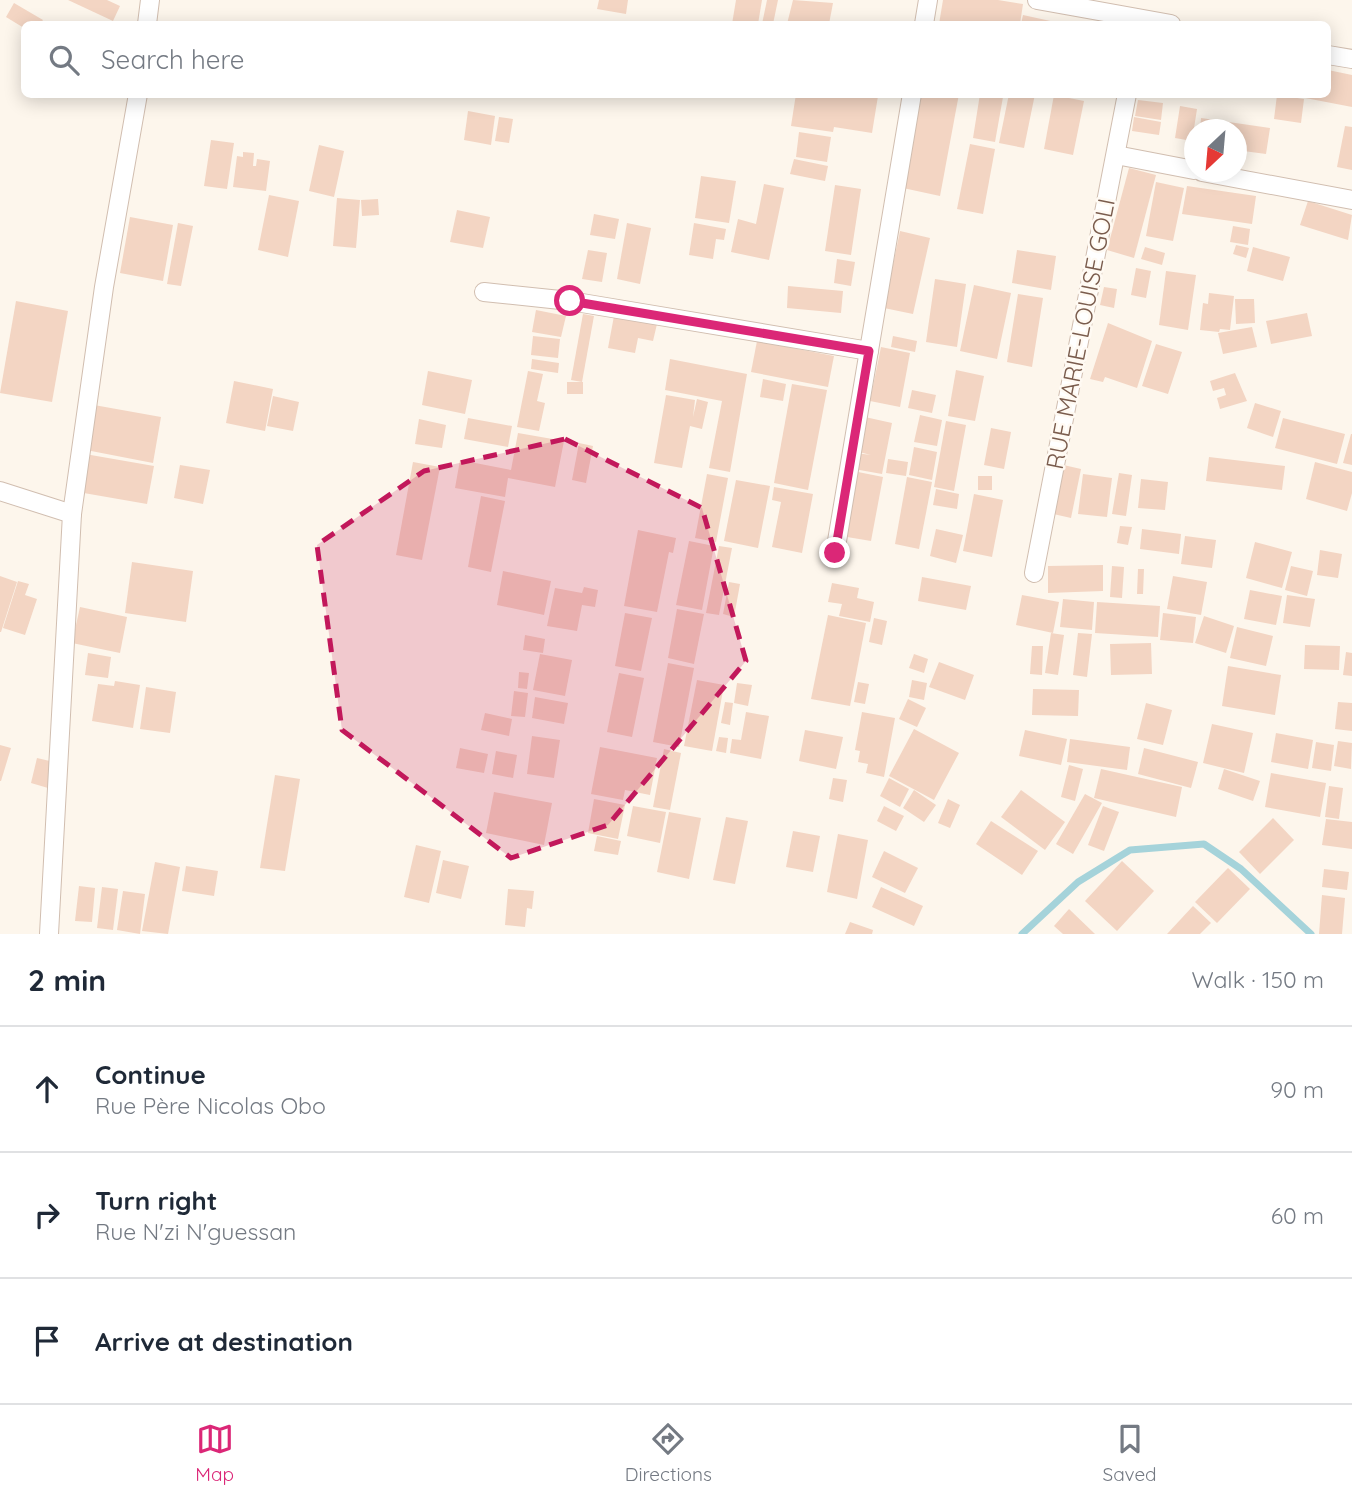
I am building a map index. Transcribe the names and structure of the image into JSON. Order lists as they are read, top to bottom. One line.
{"streets":{"street":["RUE MARIE-LOUISE GOLI"]},"north":"bottom left","page":{"search":"Search here","heading":["2 min","Walk · 150 m"],"list":[["Continue","Rue Père Nicolas Obo","90 m"],["Turn right","Rue N'zi N'guessan","60 m"],"Arrive at destination"],"nav":["Map","Directions","Saved"]}}
